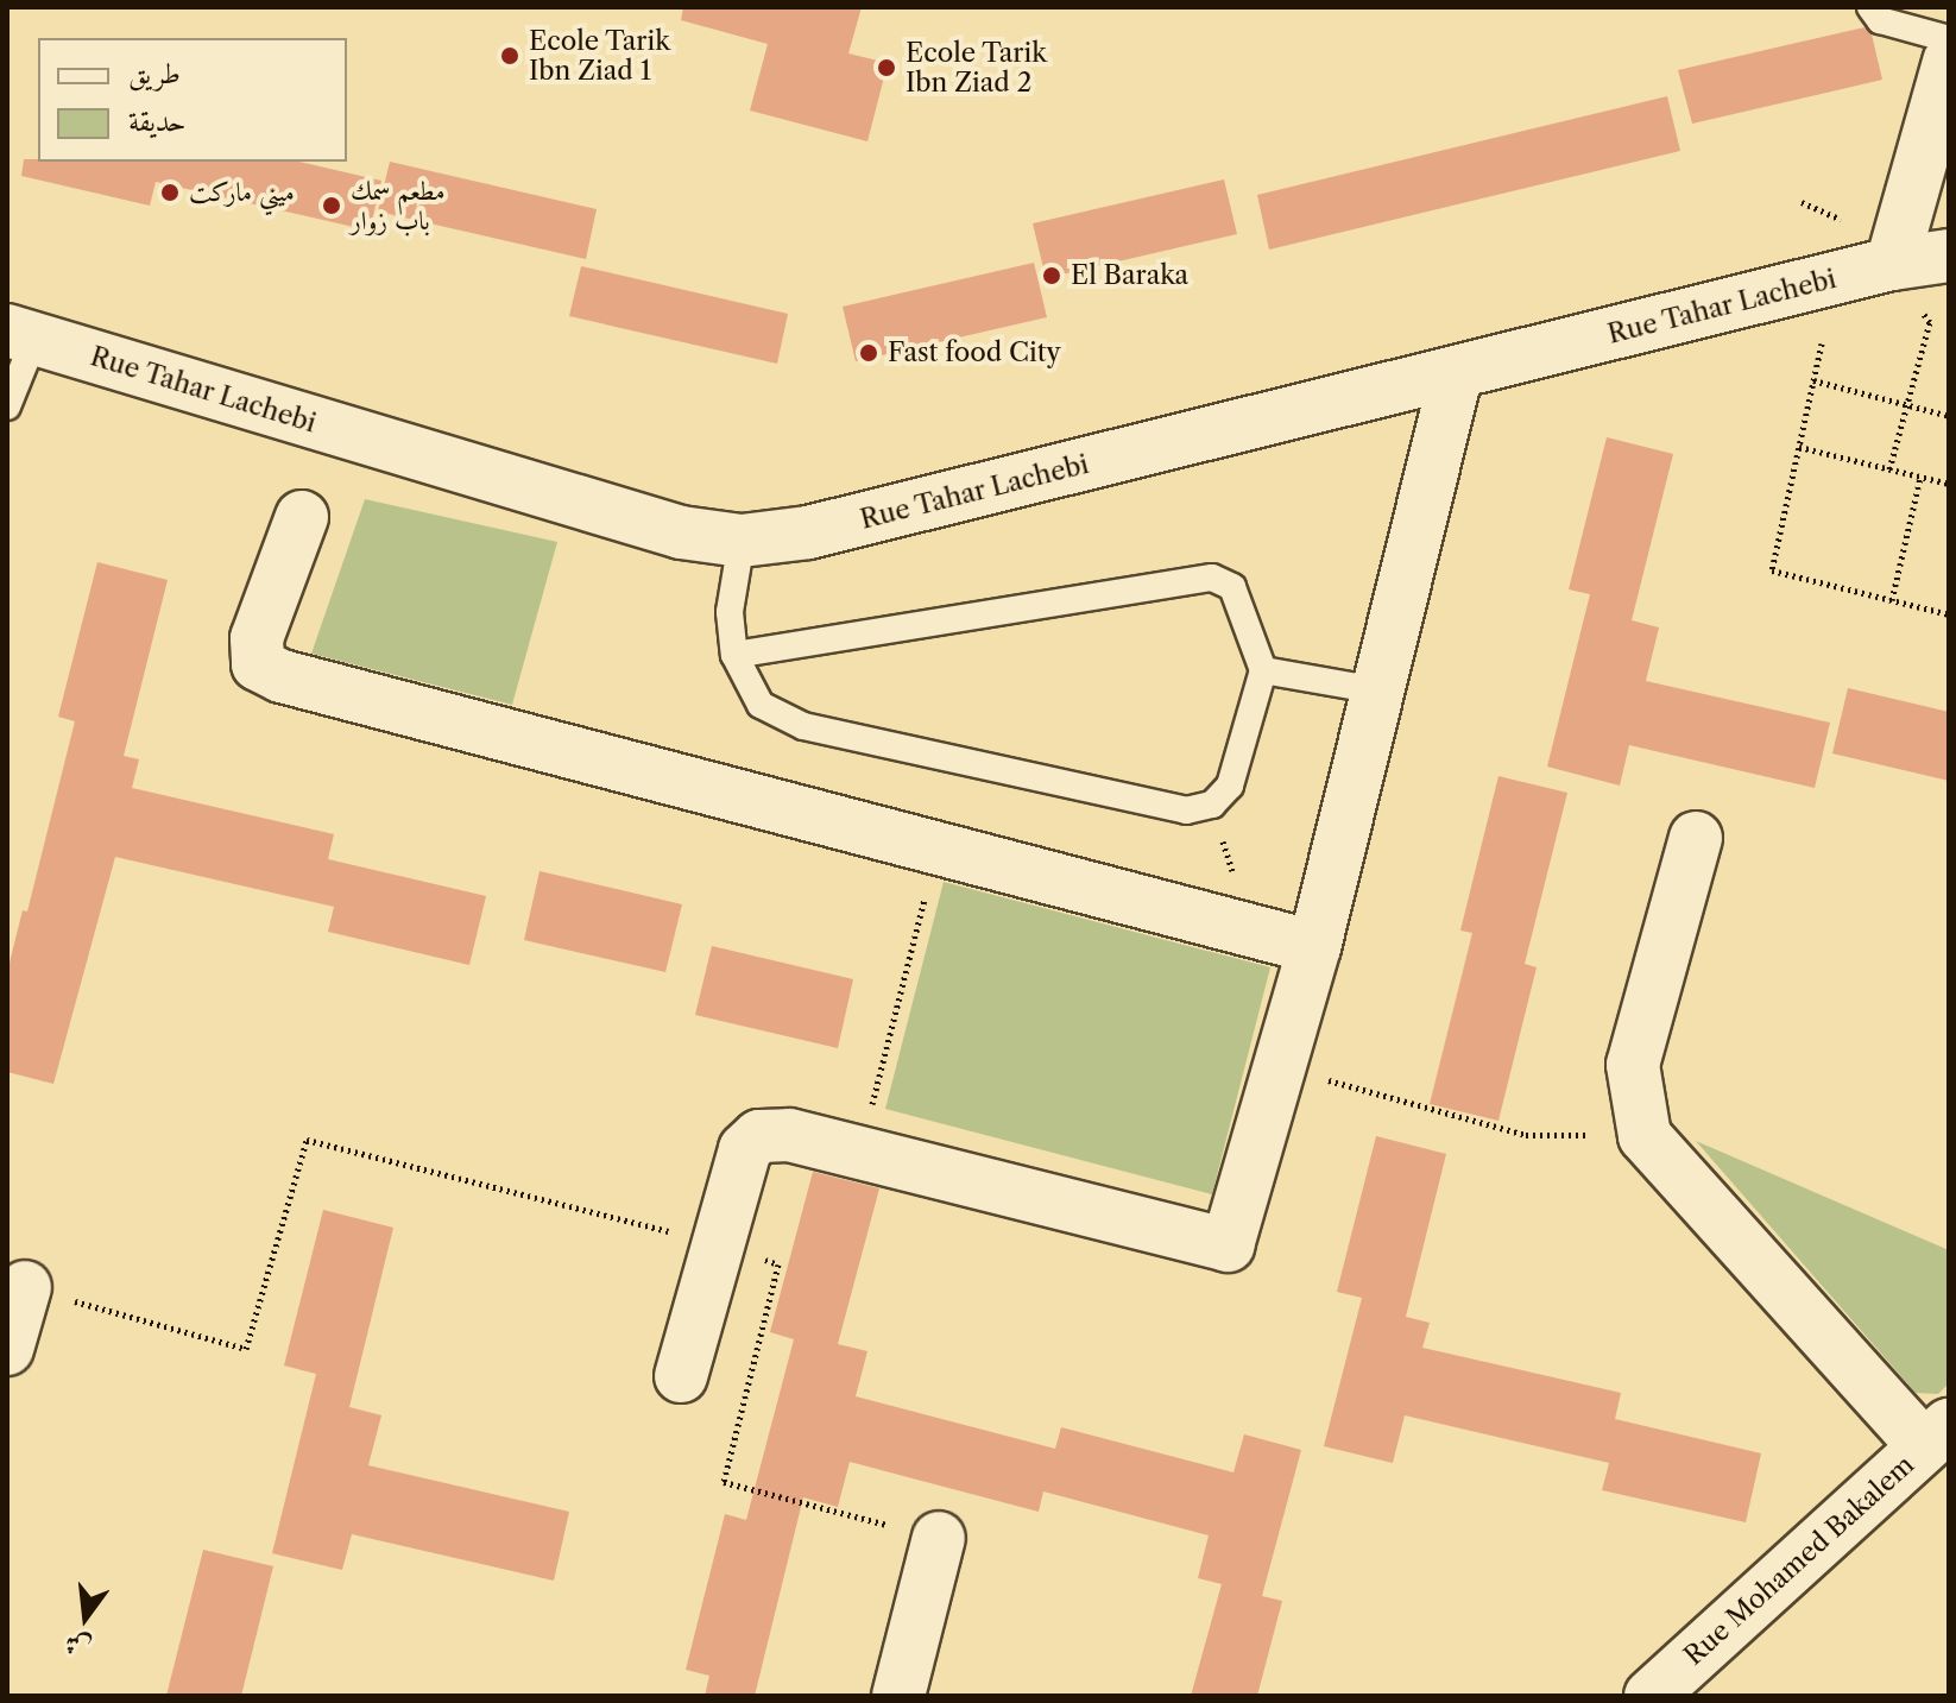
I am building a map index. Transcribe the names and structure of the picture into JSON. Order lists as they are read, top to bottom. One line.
{"streets":{"street":["Rue Tahar Lachebi","Rue Mohamed Bakalem"]},"places":["Ecole Tarik Ibn Ziad 1","Ecole Tarik Ibn Ziad 2","ميني ماركت","مطعم سمك باب زوار","El Baraka","Fast food City"],"legend":["طريق","حديقة"],"north":"bottom"}
